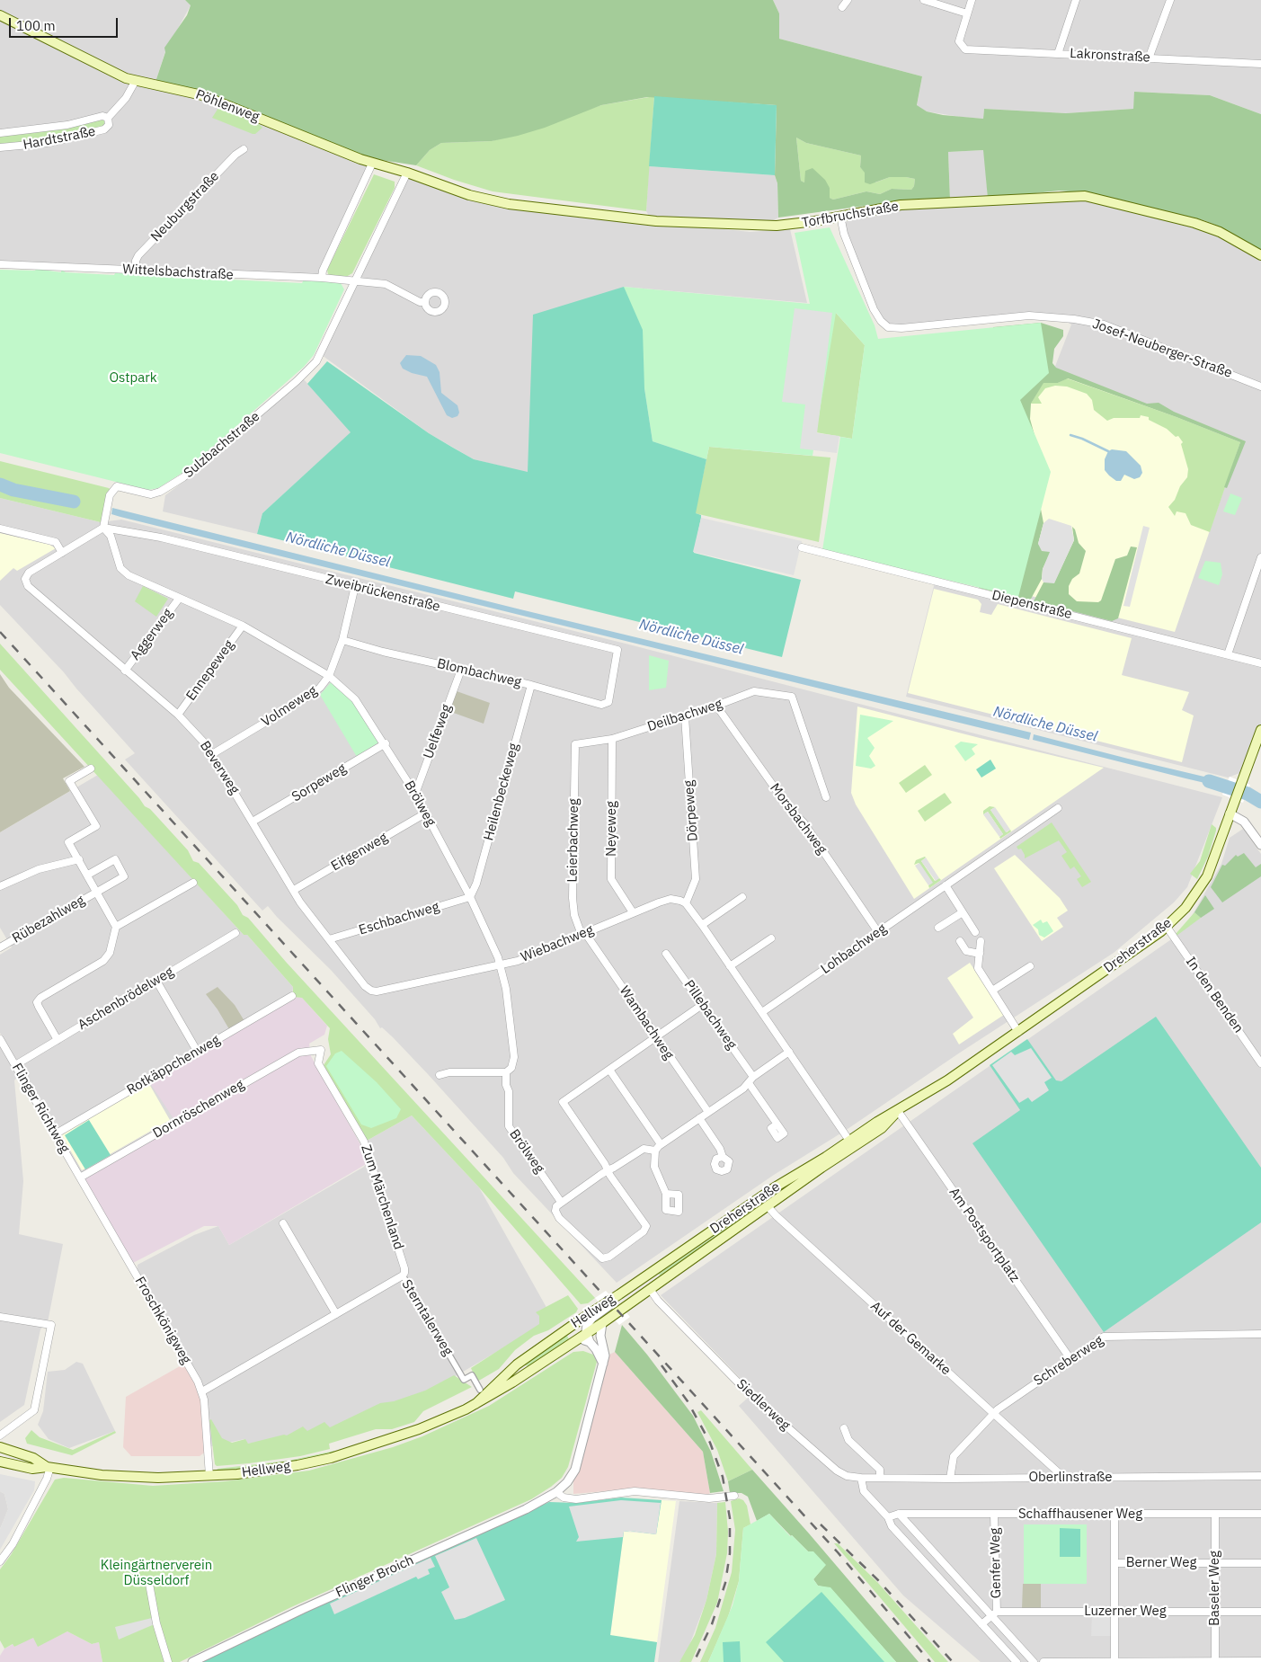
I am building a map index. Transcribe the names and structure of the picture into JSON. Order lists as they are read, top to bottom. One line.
{"streets":{"main road":["Pöhlenweg","Torfbruchstraße","Dreherstraße","Hellweg","Auf der Gemarke","Siedlerweg"],"street":["Lakronstraße","Hardtstraße","Neuburgstraße","Wittelsbachstraße","Josef-Neuberger-Straße","Sulzbachstraße","Zweibrückenstraße","Diepenstraße","Aggerweg","Ennepeweg","Blombachweg","Volmeweg","Deilbachweg","Uelfeweg","Beverweg","Sorpeweg","Heilenbeckeweg","Brölweg","Dörpeweg","Morsbachweg","Neyeweg","Leierbachweg","Eifgenweg","Eschbachweg","Rübezahlweg","Wiebachweg","Lohbachweg","In den Benden","Aschenbrödelweg","Pillebachweg","Wambachweg","Rotkäppchenweg","Flinger Richtweg","Dornröschenweg","Zum Märchenland","Am Postsportplatz","Sterntalerweg","Froschkönigweg","Schreberweg","Oberlinstraße","Schaffhausener Weg","Genfer Weg","Berner Weg","Flinger Broich","Baseler Weg","Luzerner Weg"]},"crossings":[["Pöhlenweg","Hardtstraße"],["Pöhlenweg","Torfbruchstraße"],["Pöhlenweg","Sulzbachstraße"],["Neuburgstraße","Wittelsbachstraße"],["Torfbruchstraße","Josef-Neuberger-Straße"],["Wittelsbachstraße","Sulzbachstraße"],["Sulzbachstraße","Zweibrückenstraße"],["Sulzbachstraße","Brölweg"],["Zweibrückenstraße","Blombachweg"],["Zweibrückenstraße","Volmeweg"],["Zweibrückenstraße","Brölweg"],["Aggerweg","Beverweg"],["Aggerweg","Brölweg"],["Ennepeweg","Beverweg"],["Ennepeweg","Brölweg"],["Blombachweg","Volmeweg"],["Blombachweg","Uelfeweg"],["Blombachweg","Heilenbeckeweg"],["Volmeweg","Beverweg"],["Volmeweg","Brölweg"],["Deilbachweg","Dörpeweg"],["Deilbachweg","Morsbachweg"],["Deilbachweg","Neyeweg"],["Deilbachweg","Leierbachweg"],["Uelfeweg","Brölweg"],["Beverweg","Sorpeweg"],["Beverweg","Eifgenweg"],["Beverweg","Eschbachweg"],["Beverweg","Wiebachweg"],["Sorpeweg","Brölweg"],["Heilenbeckeweg","Brölweg"],["Heilenbeckeweg","Eschbachweg"],["Brölweg","Eifgenweg"],["Brölweg","Eschbachweg"],["Brölweg","Wiebachweg"],["Dörpeweg","Wiebachweg"],["Morsbachweg","Lohbachweg"],["Neyeweg","Wiebachweg"],["Leierbachweg","Wiebachweg"],["Leierbachweg","Wambachweg"],["Wiebachweg","Wambachweg"],["Dreherstraße","In den Benden"],["Dreherstraße","Am Postsportplatz"],["Dreherstraße","Hellweg"],["Dreherstraße","Auf der Gemarke"],["Dreherstraße","Siedlerweg"],["Aschenbrödelweg","Flinger Richtweg"],["Rotkäppchenweg","Flinger Richtweg"],["Flinger Richtweg","Dornröschenweg"],["Flinger Richtweg","Froschkönigweg"],["Dornröschenweg","Zum Märchenland"],["Dornröschenweg","Froschkönigweg"],["Zum Märchenland","Sterntalerweg"],["Am Postsportplatz","Schreberweg"],["Hellweg","Froschkönigweg"],["Hellweg","Siedlerweg"],["Hellweg","Flinger Broich"],["Sterntalerweg","Froschkönigweg"],["Auf der Gemarke","Schreberweg"],["Auf der Gemarke","Oberlinstraße"],["Schreberweg","Oberlinstraße"],["Siedlerweg","Oberlinstraße"],["Schaffhausener Weg","Genfer Weg"],["Schaffhausener Weg","Baseler Weg"],["Genfer Weg","Luzerner Weg"],["Berner Weg","Baseler Weg"],["Baseler Weg","Luzerner Weg"]],"water":["Nördliche Düssel"],"parks":["Ostpark","Kleingärtnerverein Düsseldorf"],"scale_bar":"100 m"}
